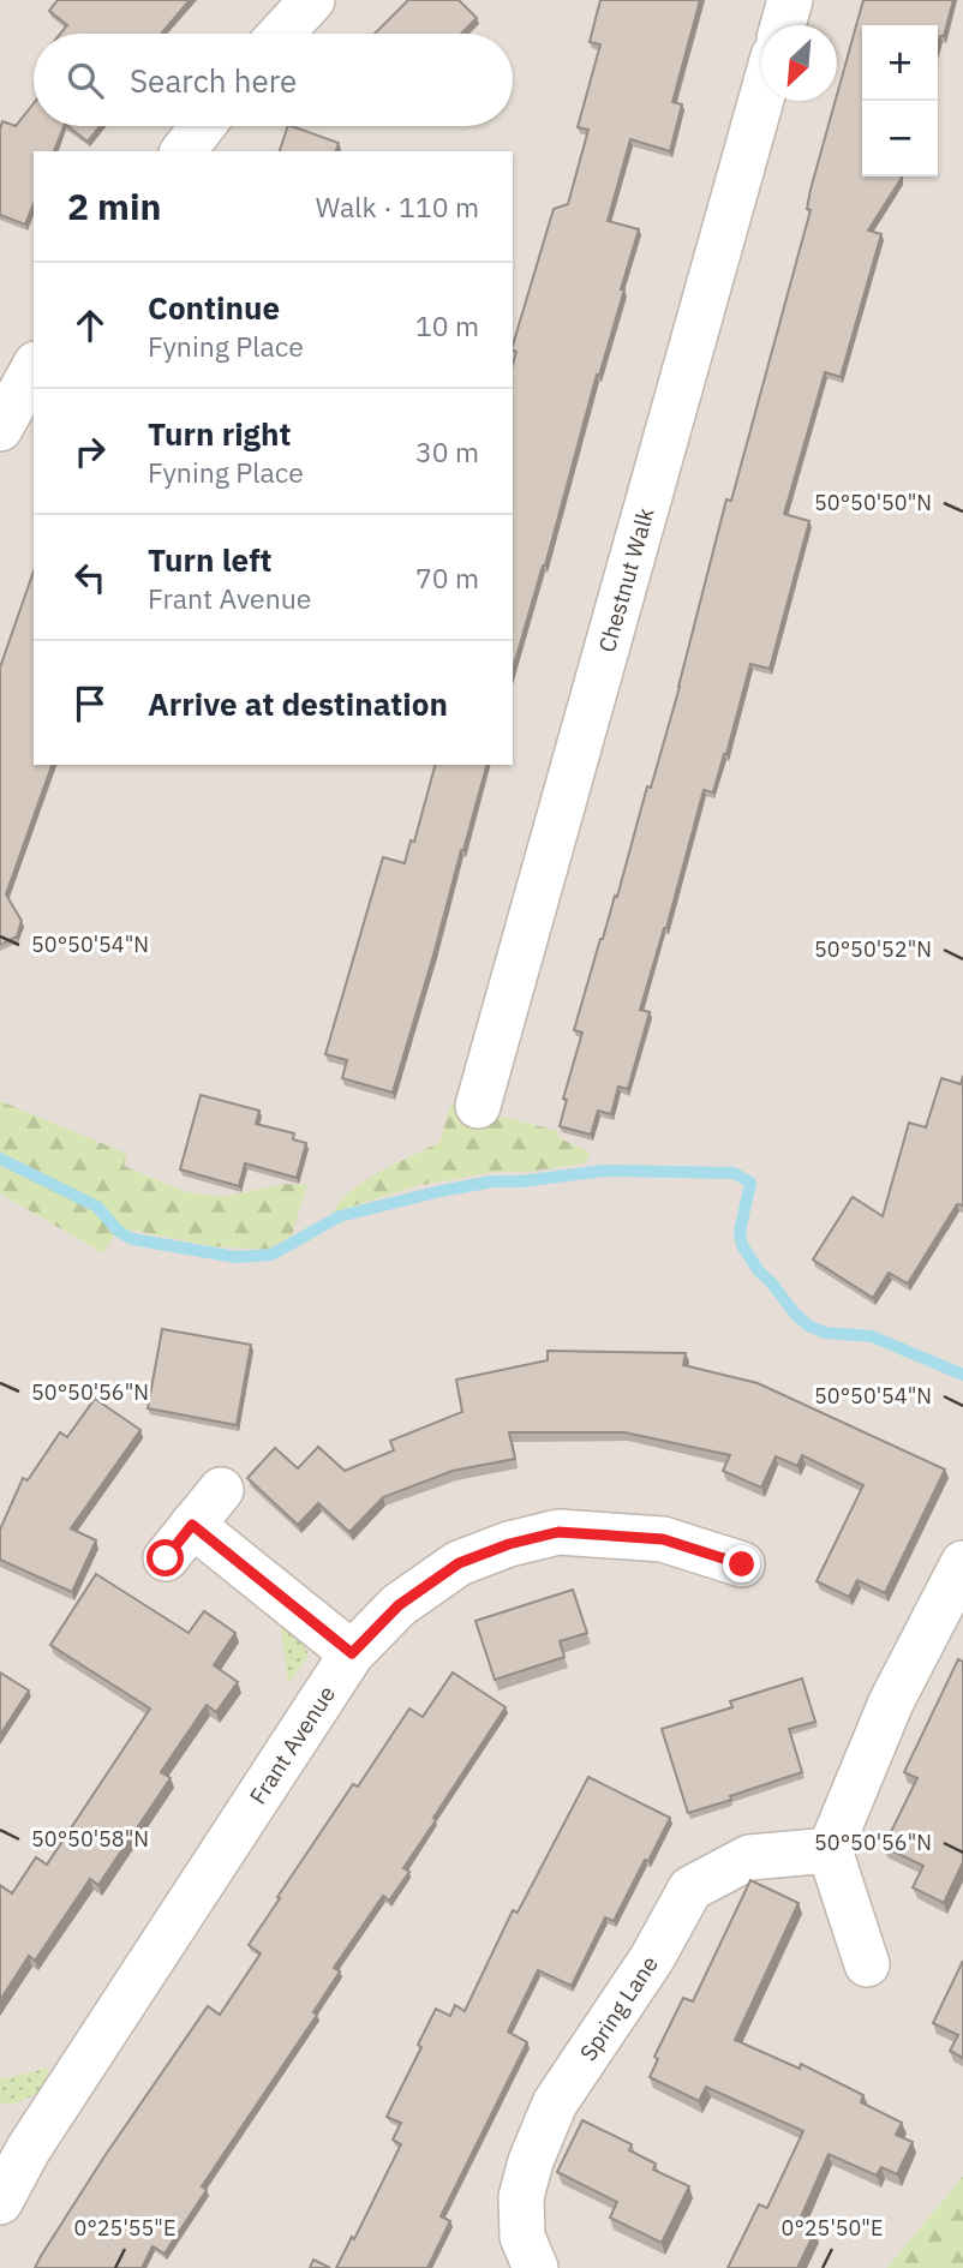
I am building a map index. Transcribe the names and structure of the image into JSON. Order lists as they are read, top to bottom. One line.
{"streets":{"street":["Chestnut Walk","Frant Avenue","Spring Lane"]},"north":"bottom left","page":{"map_buttons":["+","−"],"search":"Search here","heading":["2 min","Walk · 110 m"],"list":[["Continue","Fyning Place","10 m"],["Turn right","Fyning Place","30 m"],["Turn left","Frant Avenue","70 m"],"Arrive at destination"]},"coordinates":["50°50'50\"N","50°50'54\"N","50°50'52\"N","50°50'56\"N","50°50'58\"N","0°25'55\"E","0°25'50\"E"]}
